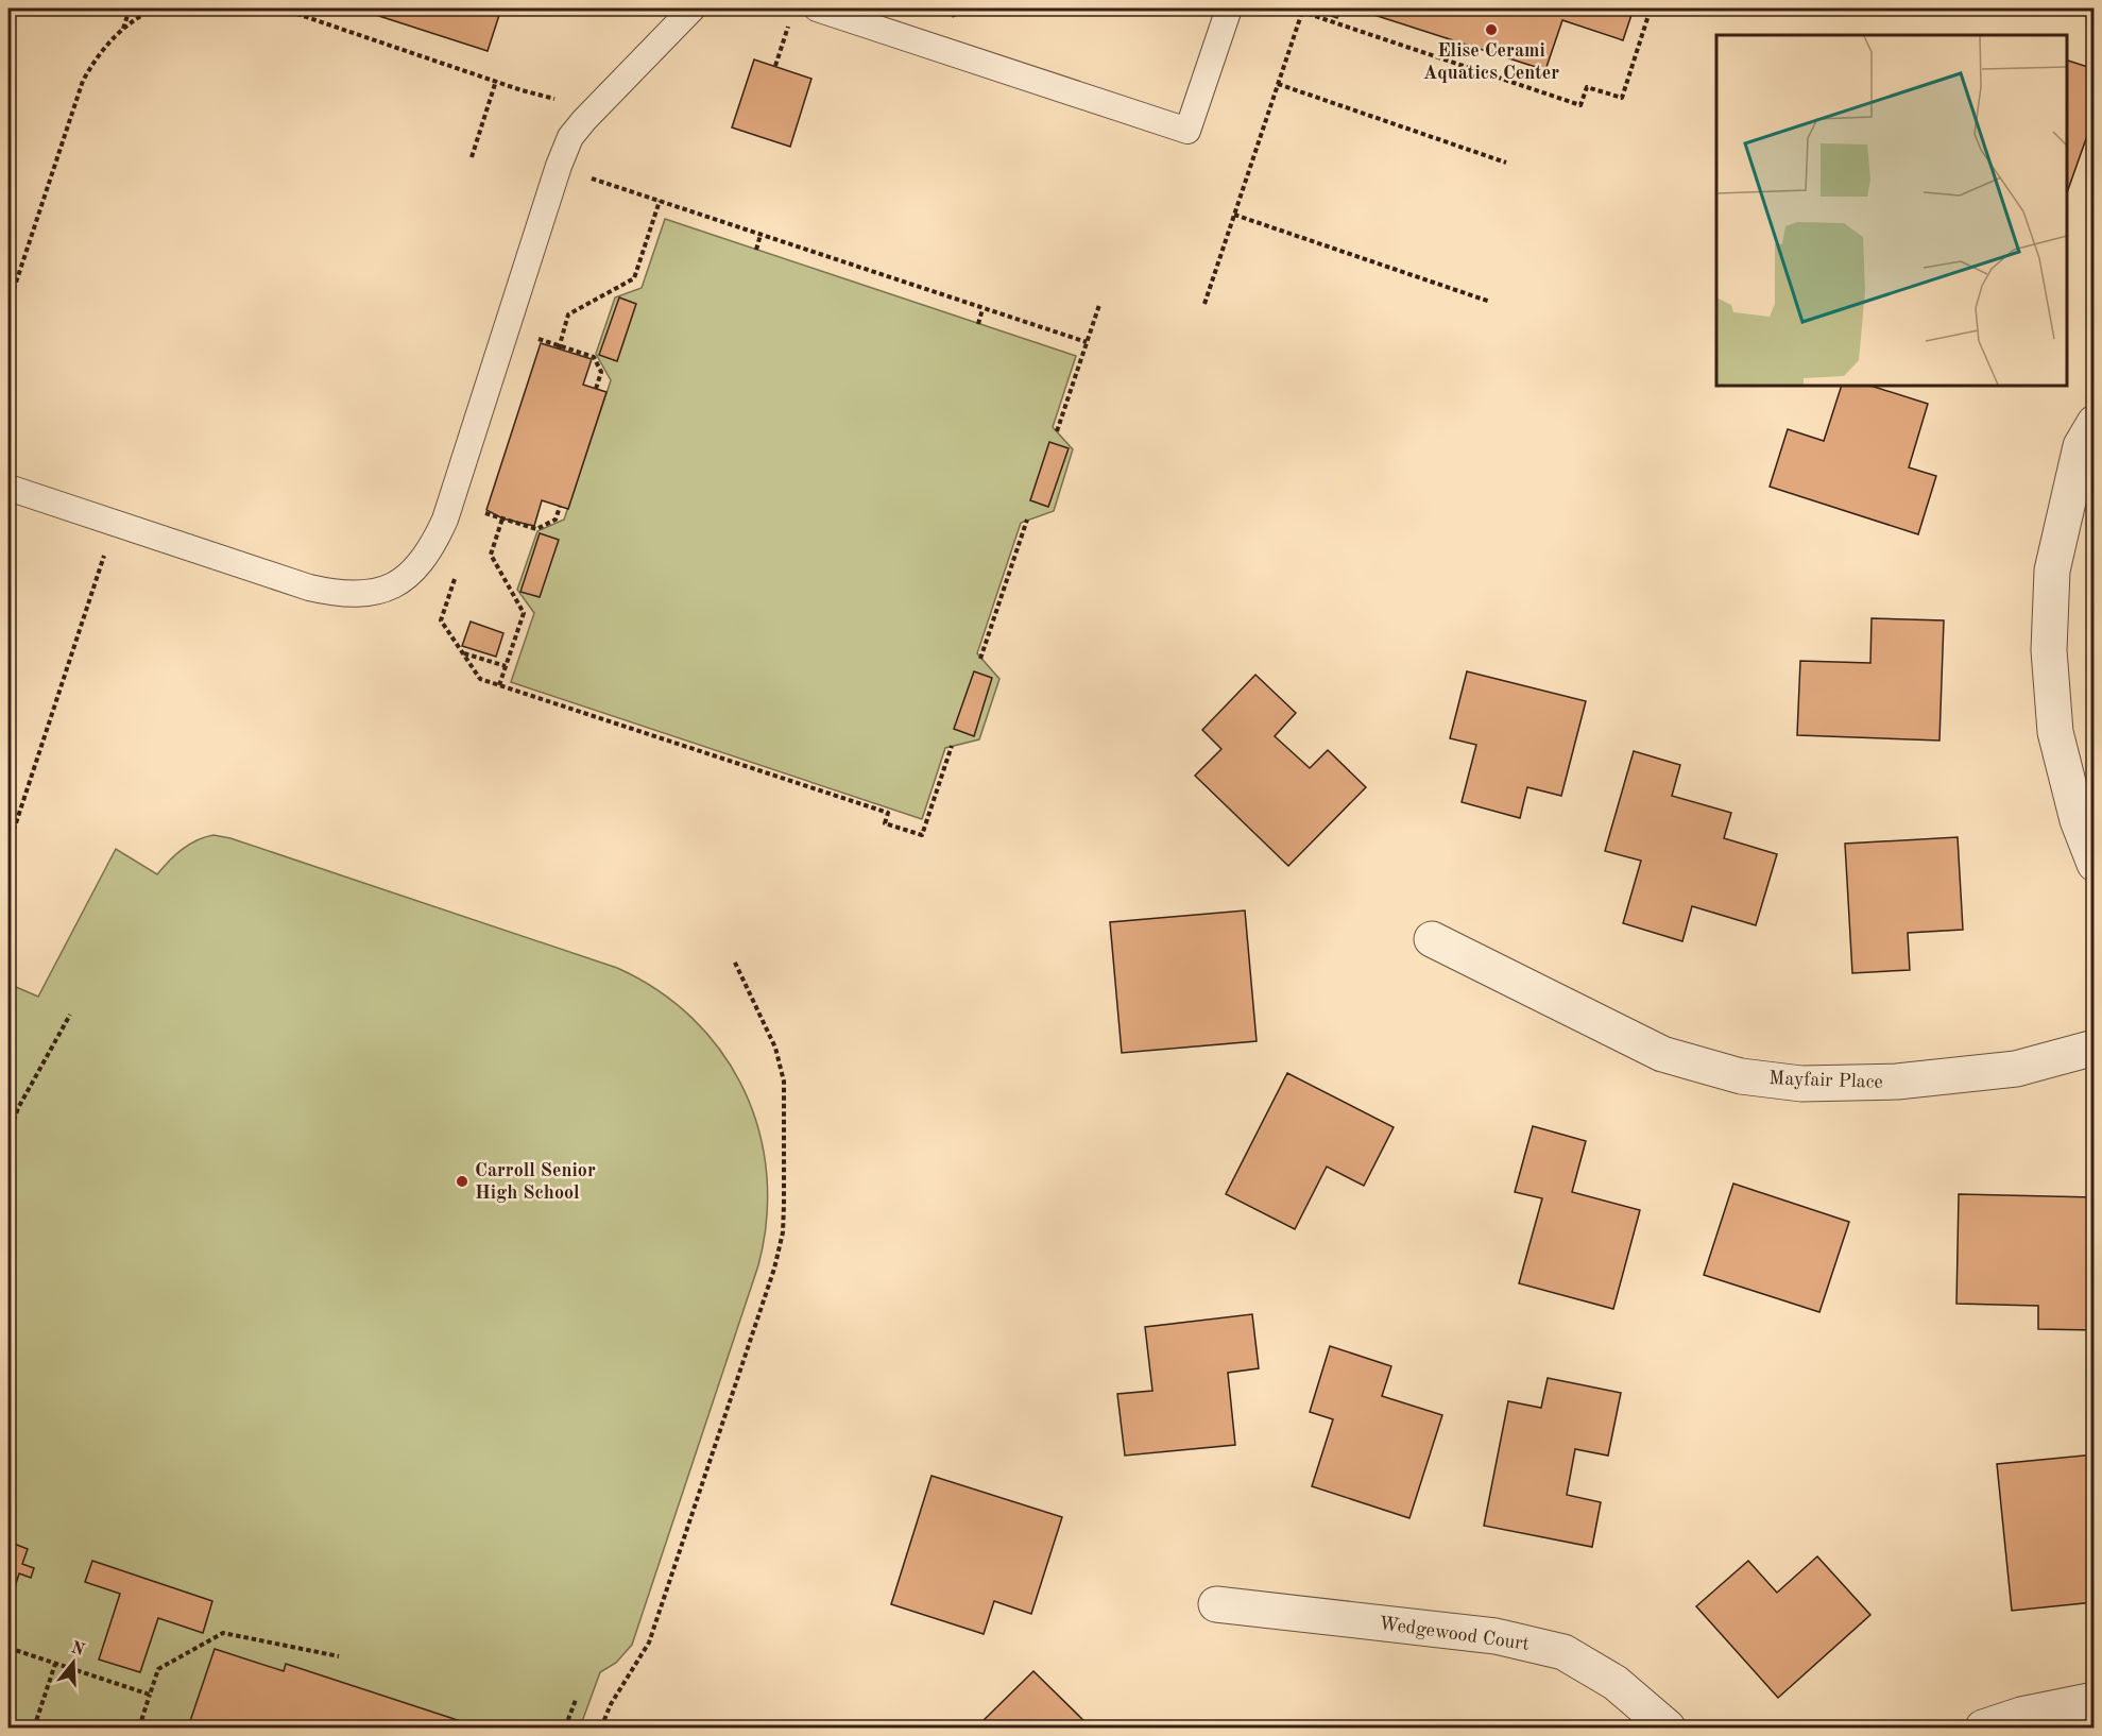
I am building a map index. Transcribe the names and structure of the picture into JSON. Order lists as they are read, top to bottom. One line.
{"streets":{"street":["Mayfair Place","Wedgewood Court"]},"places":["Elise Cerami Aquatics Center","Carroll Senior High School"],"north":"top"}
